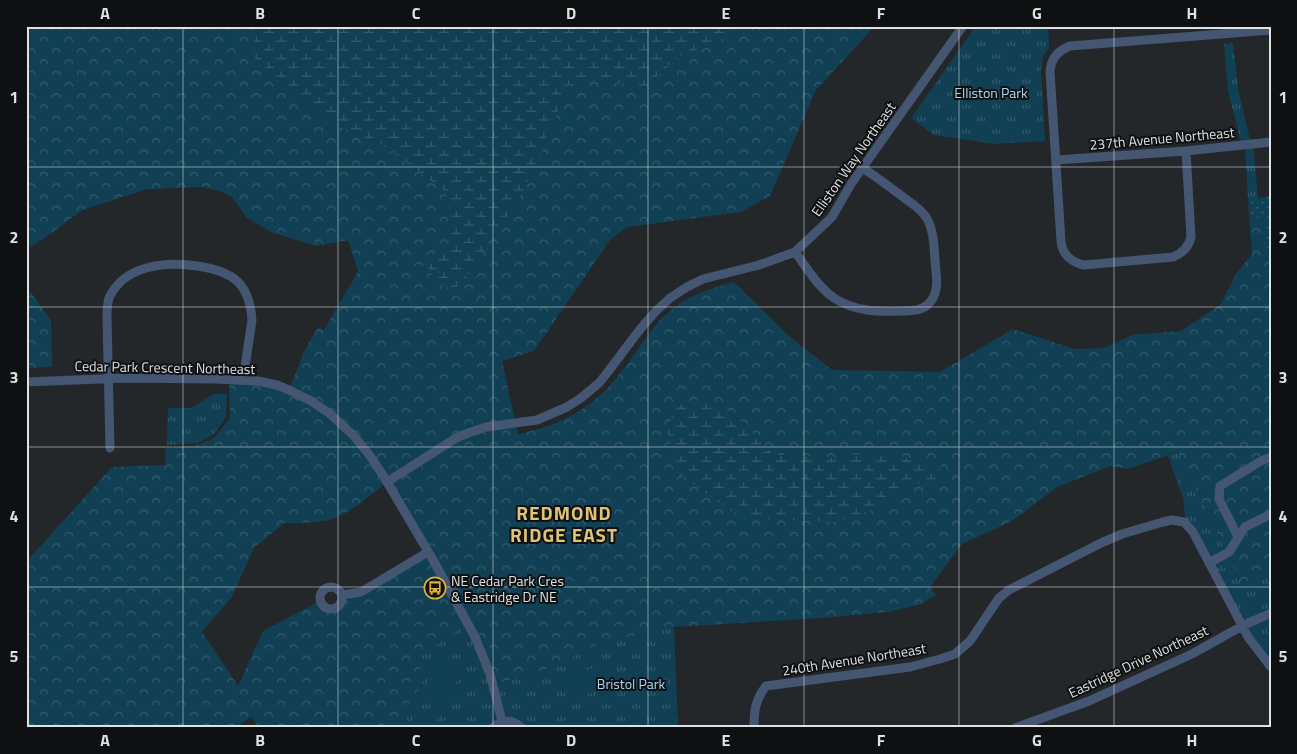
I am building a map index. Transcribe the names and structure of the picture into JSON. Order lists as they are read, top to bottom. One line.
{"streets":{"street":["237th Avenue Northeast","Elliston Way Northeast","Cedar Park Crescent Northeast","240th Avenue Northeast","Eastridge Drive Northeast"]},"crossings":[["Elliston Way Northeast","Cedar Park Crescent Northeast"]],"districts":["REDMOND RIDGE EAST"],"parks":["Elliston Park","Bristol Park"],"places":{"bus stop":["NE Cedar Park Cres & Eastridge Dr NE"]},"grid":{"columns":["A","B","C","D","E","F","G","H"],"rows":["1","2","3","4","5"]}}
